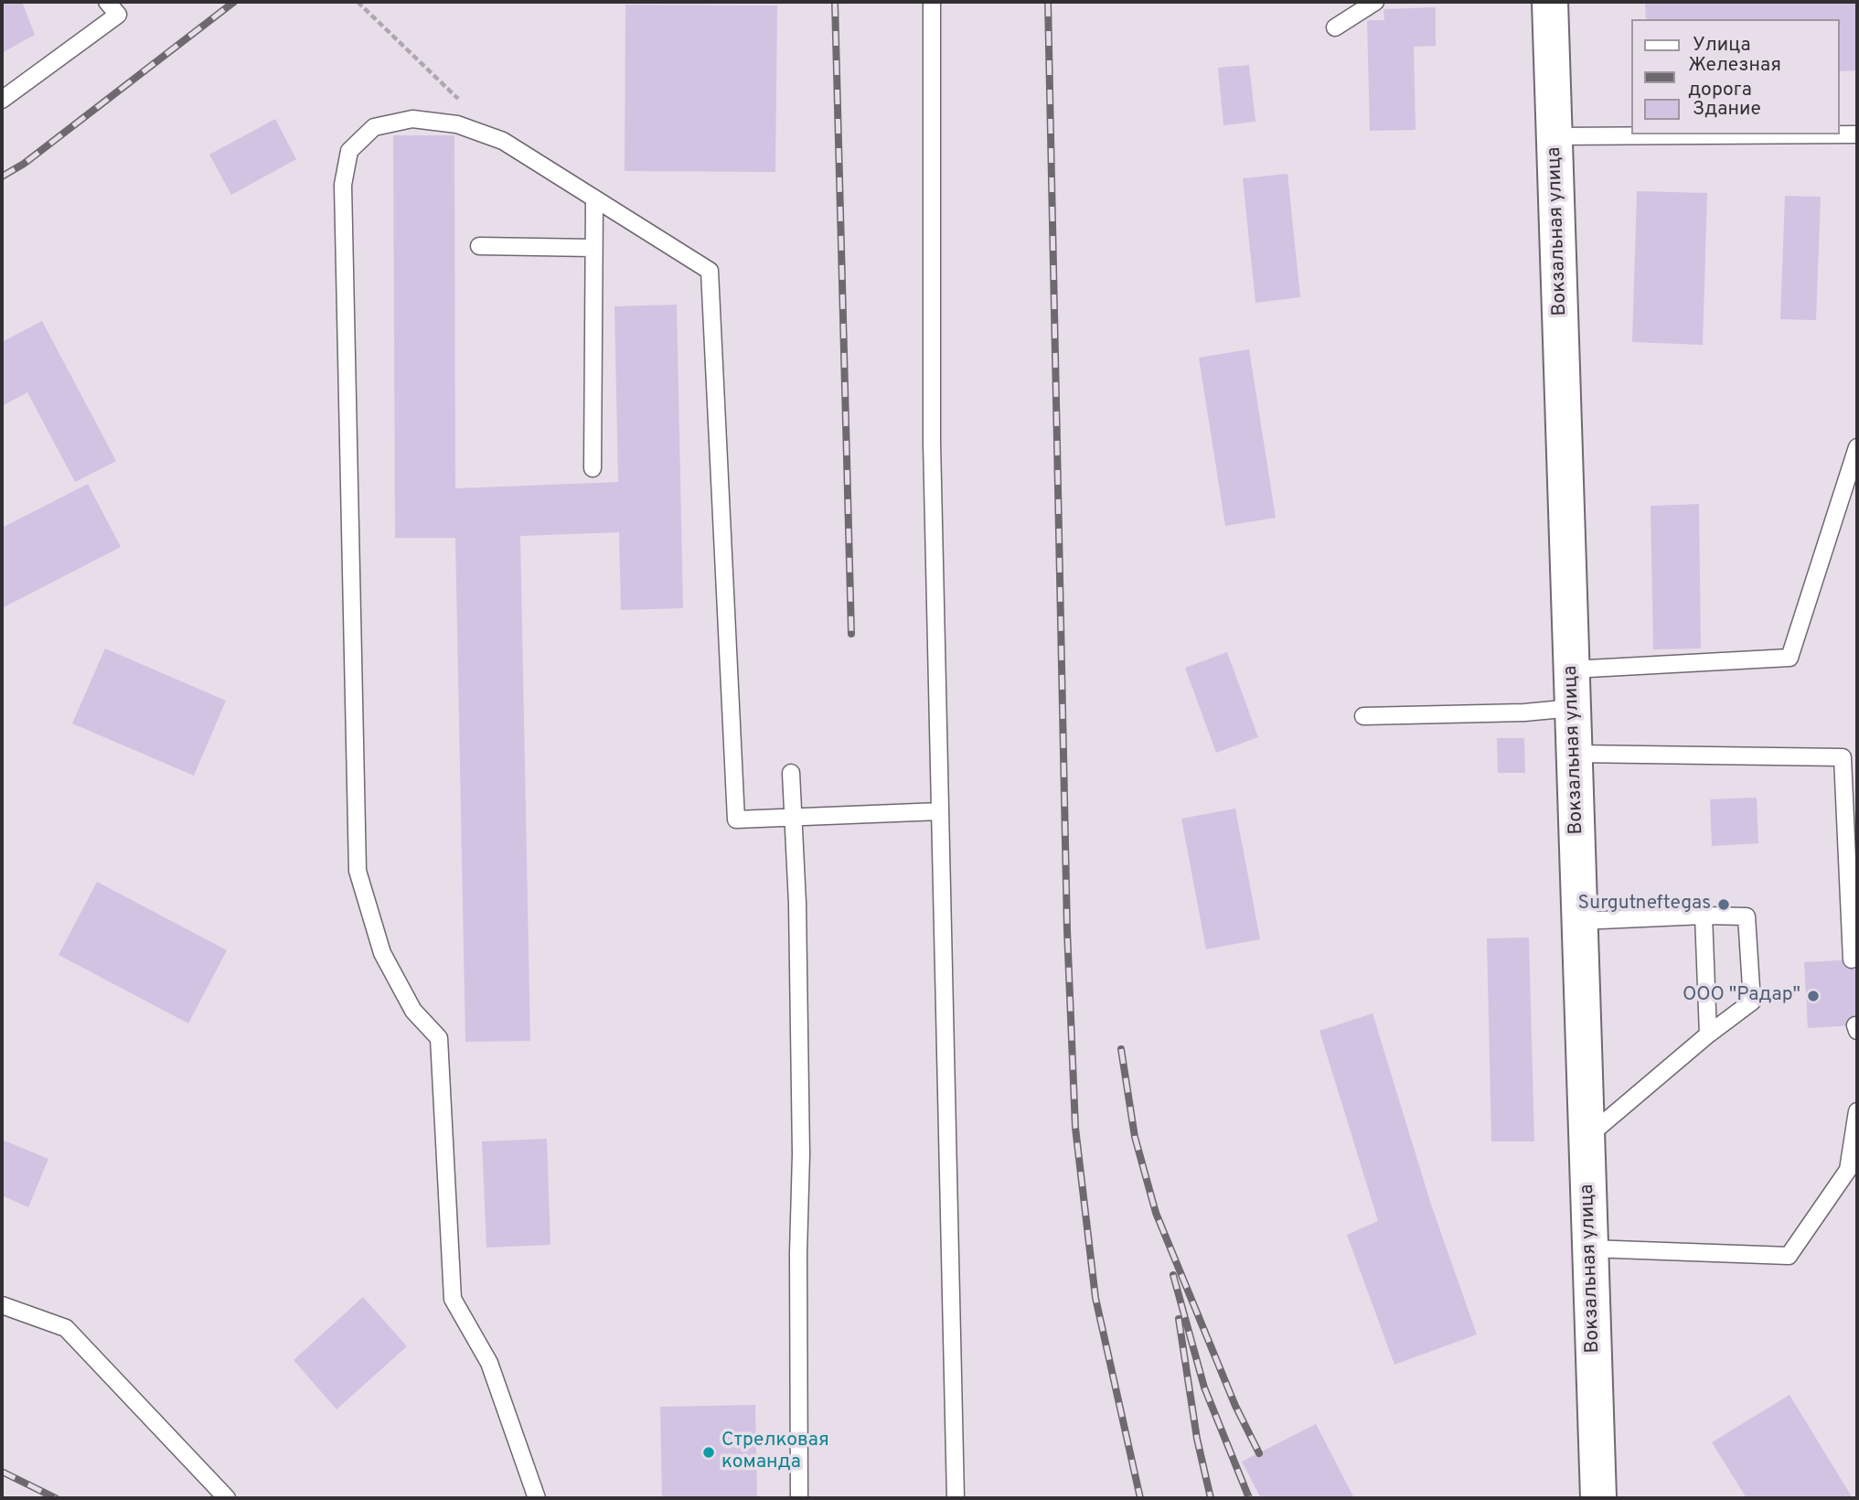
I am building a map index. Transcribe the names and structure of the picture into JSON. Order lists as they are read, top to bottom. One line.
{"streets":{"main road":["Вокзальная улица"]},"places":["Surgutneftegas","ООО \"Радар\"","Стрелковая команда"],"legend":["Улица","Железная дорога","Здание"]}
